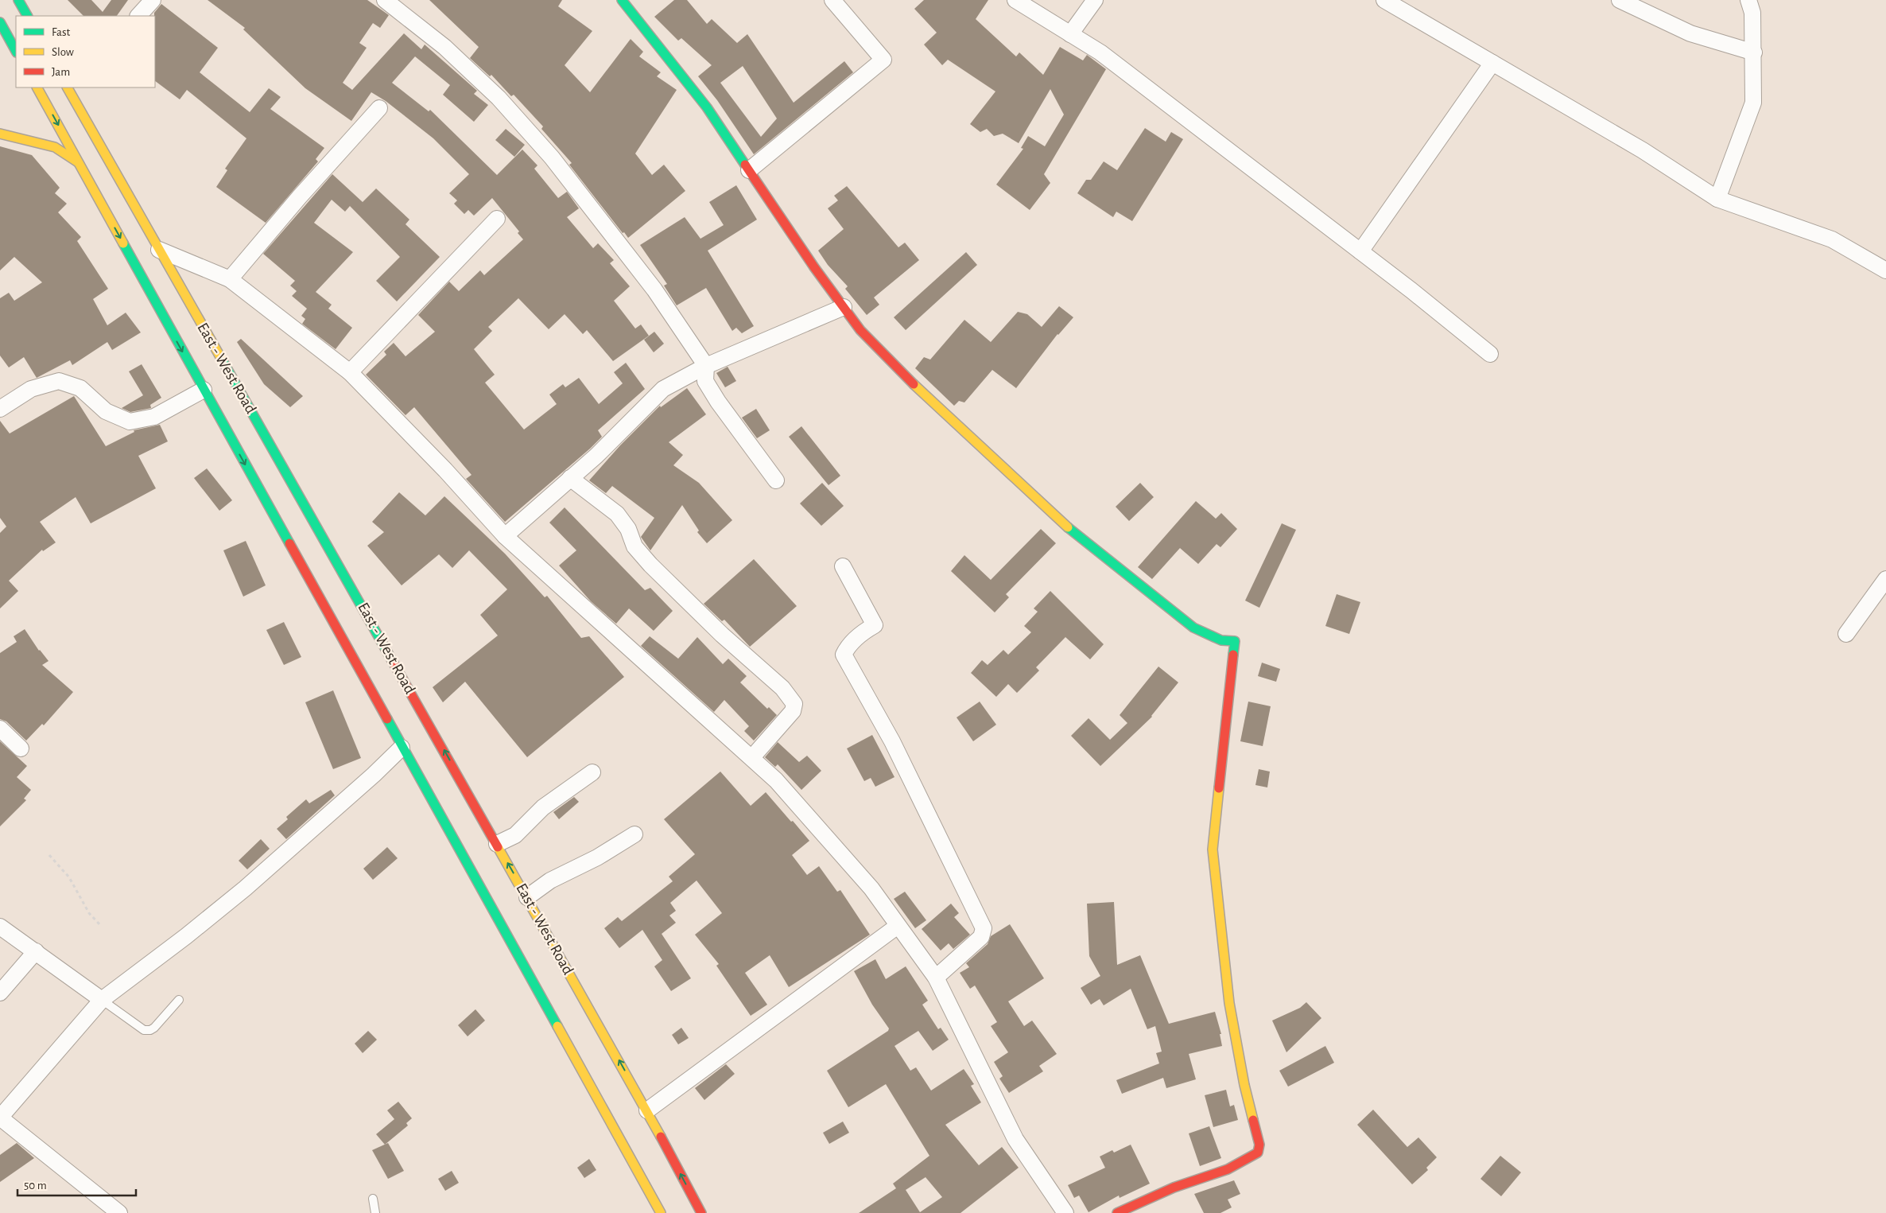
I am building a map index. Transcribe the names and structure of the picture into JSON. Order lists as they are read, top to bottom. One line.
{"streets":{"main road":["East - West Road"]},"legend":["Fast","Slow","Jam"],"scale_bar":"50 m"}
